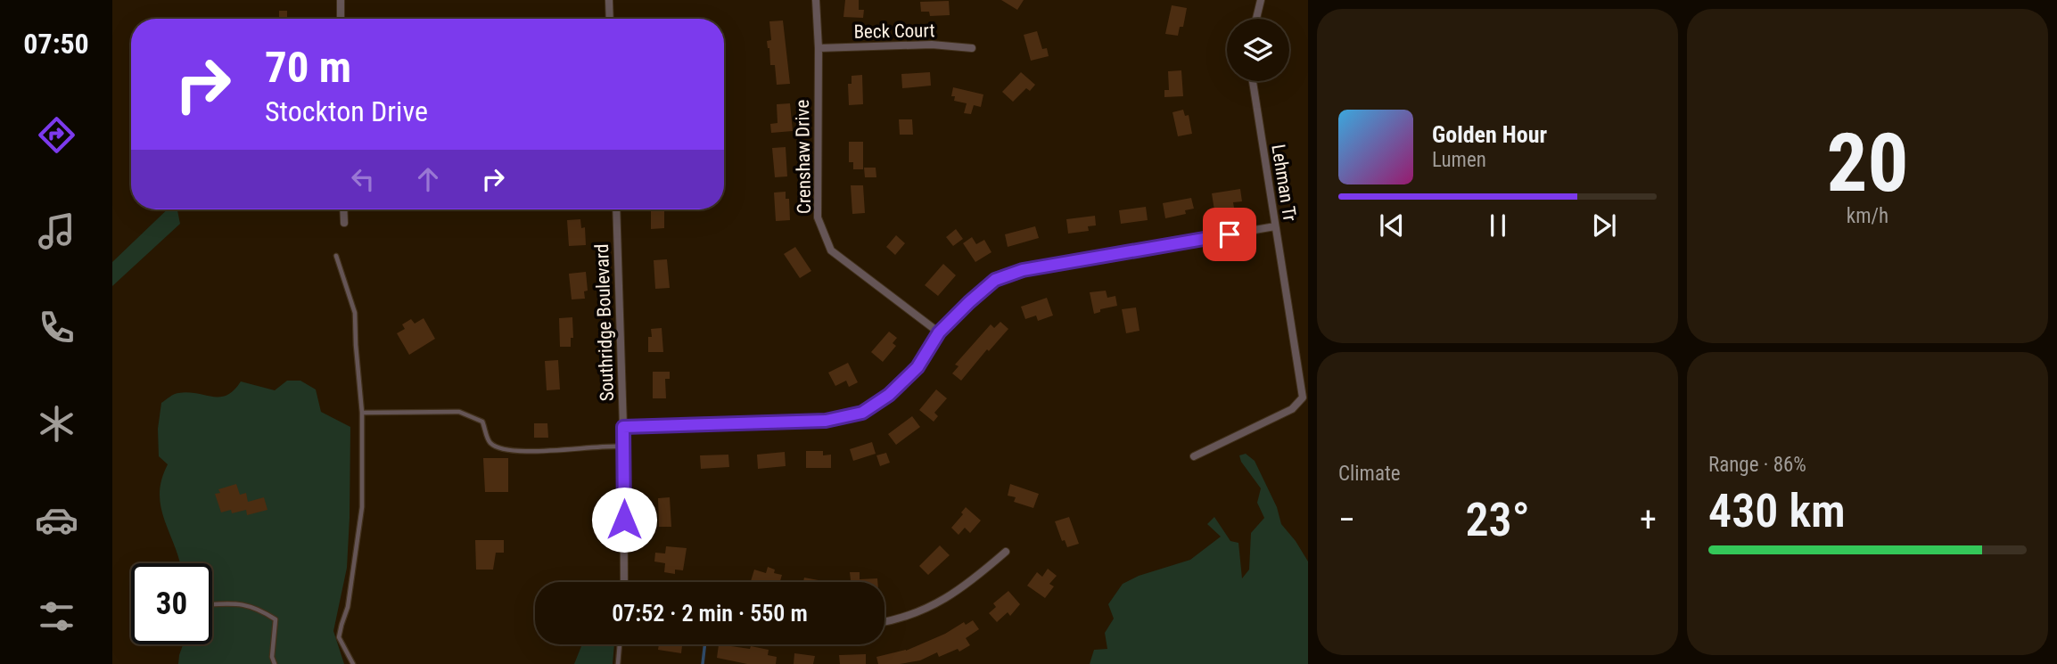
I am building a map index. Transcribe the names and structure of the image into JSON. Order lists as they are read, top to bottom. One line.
{"streets":{"street":["Beck Court","Crenshaw Drive","Lehman Tr","Southridge Boulevard"]},"crossings":[["Beck Court","Crenshaw Drive"]],"page":{"tabs":"07:50","tile":[["20","km/h"],"Climate",["Range · 86%","430 km"]],"turn":["70 m","Stockton Drive"],"song":["Golden Hour","Lumen"],"heat":["−","23°","+"],"limit":"30","trip":"07:52 · 2 min · 550 m"}}
